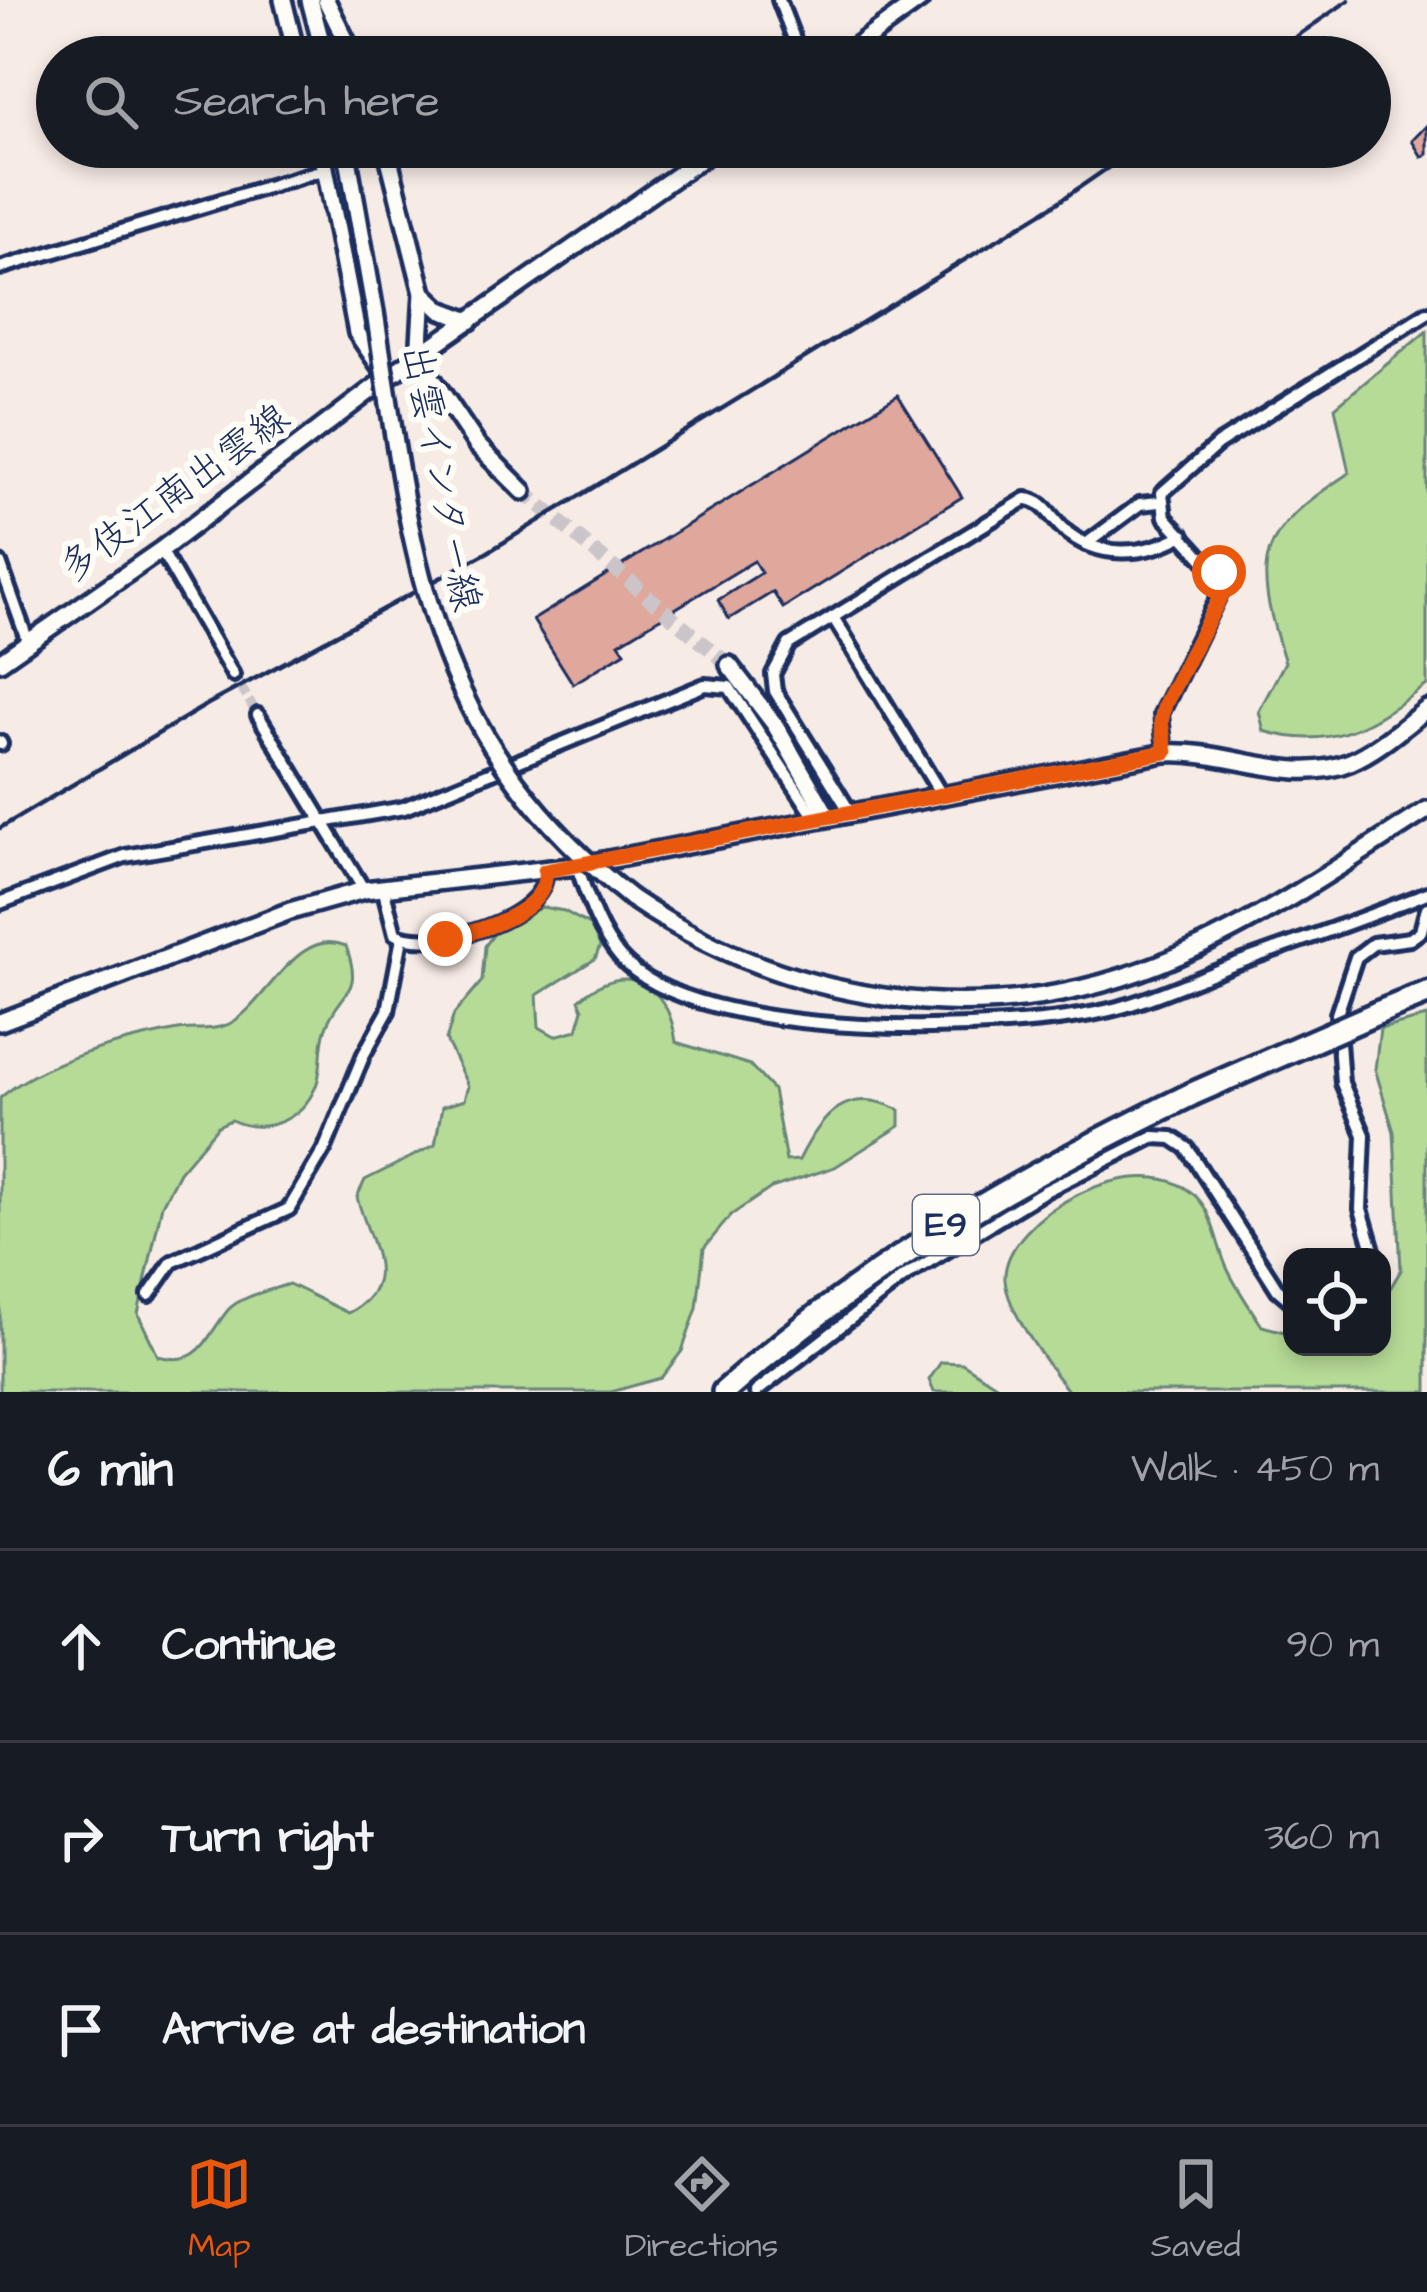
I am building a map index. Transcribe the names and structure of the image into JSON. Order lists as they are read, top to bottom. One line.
{"streets":{"highway":["E9"],"main road":["出雲インター線","多伎江南出雲線"]},"page":{"search":"Search here","heading":["6 min","Walk · 450 m"],"list":[["Continue","90 m"],["Turn right","360 m"],"Arrive at destination"],"nav":["Map","Directions","Saved"]}}
